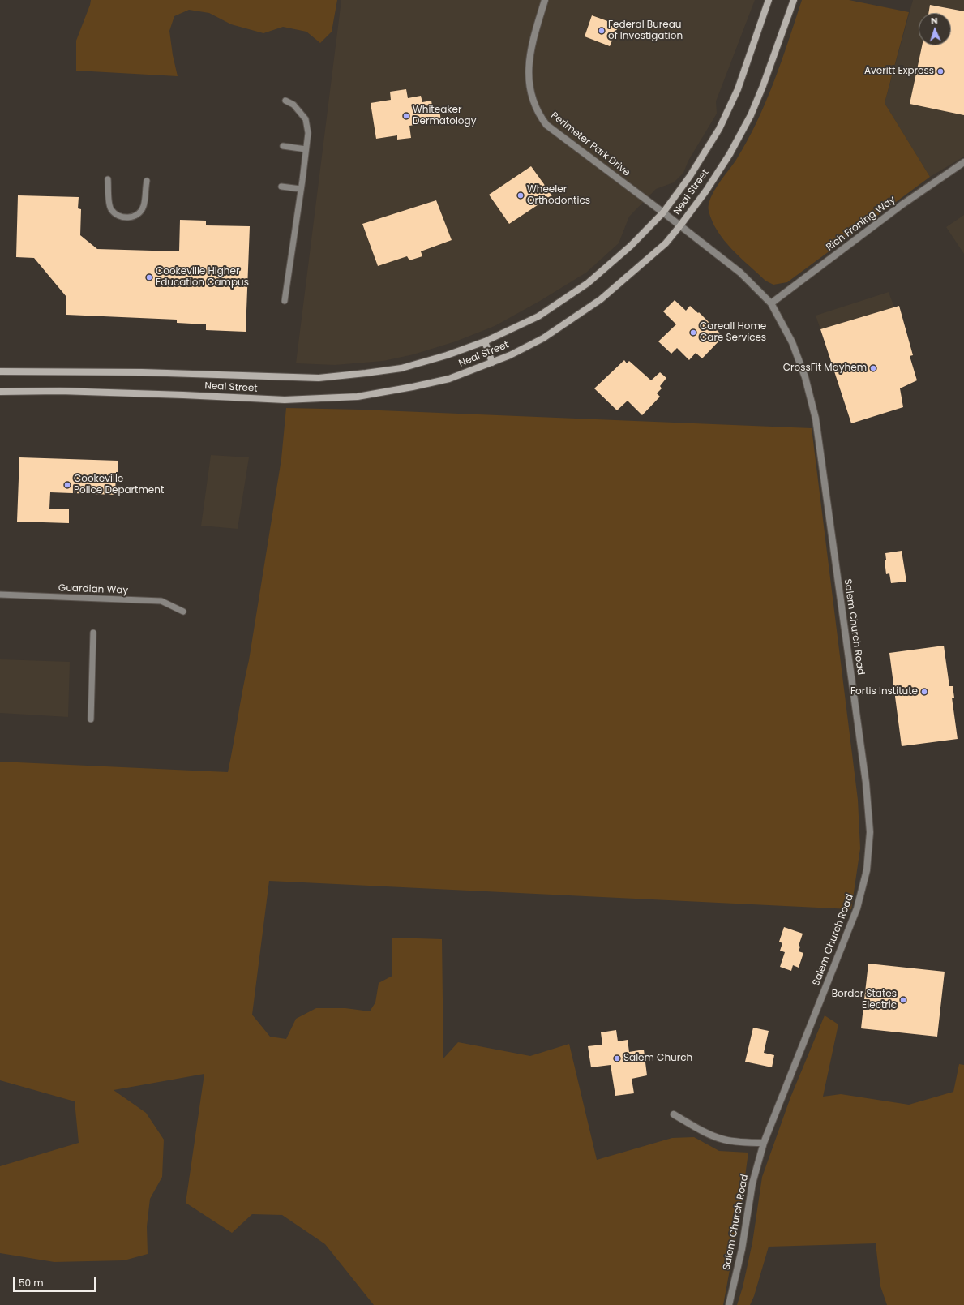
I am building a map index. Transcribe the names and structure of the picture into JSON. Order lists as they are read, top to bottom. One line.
{"streets":{"main road":["Neal Street"],"street":["Perimeter Park Drive","Rich Froning Way","Salem Church Road"],"lane":["Guardian Way"]},"crossings":[["Perimeter Park Drive","Neal Street"],["Perimeter Park Drive","Salem Church Road"],["Neal Street","Salem Church Road"],["Rich Froning Way","Salem Church Road"]],"places":["Federal Bureau of Investigation","Averitt Express","Whiteaker Dermatology","Wheeler Orthodontics","Cookeville Higher Education Campus","Careall Home Care Services","CrossFit Mayhem","Cookeville Police Department","Fortis Institute","Border States Electric","Salem Church"],"scale_bar":"50 m","north":"top"}
